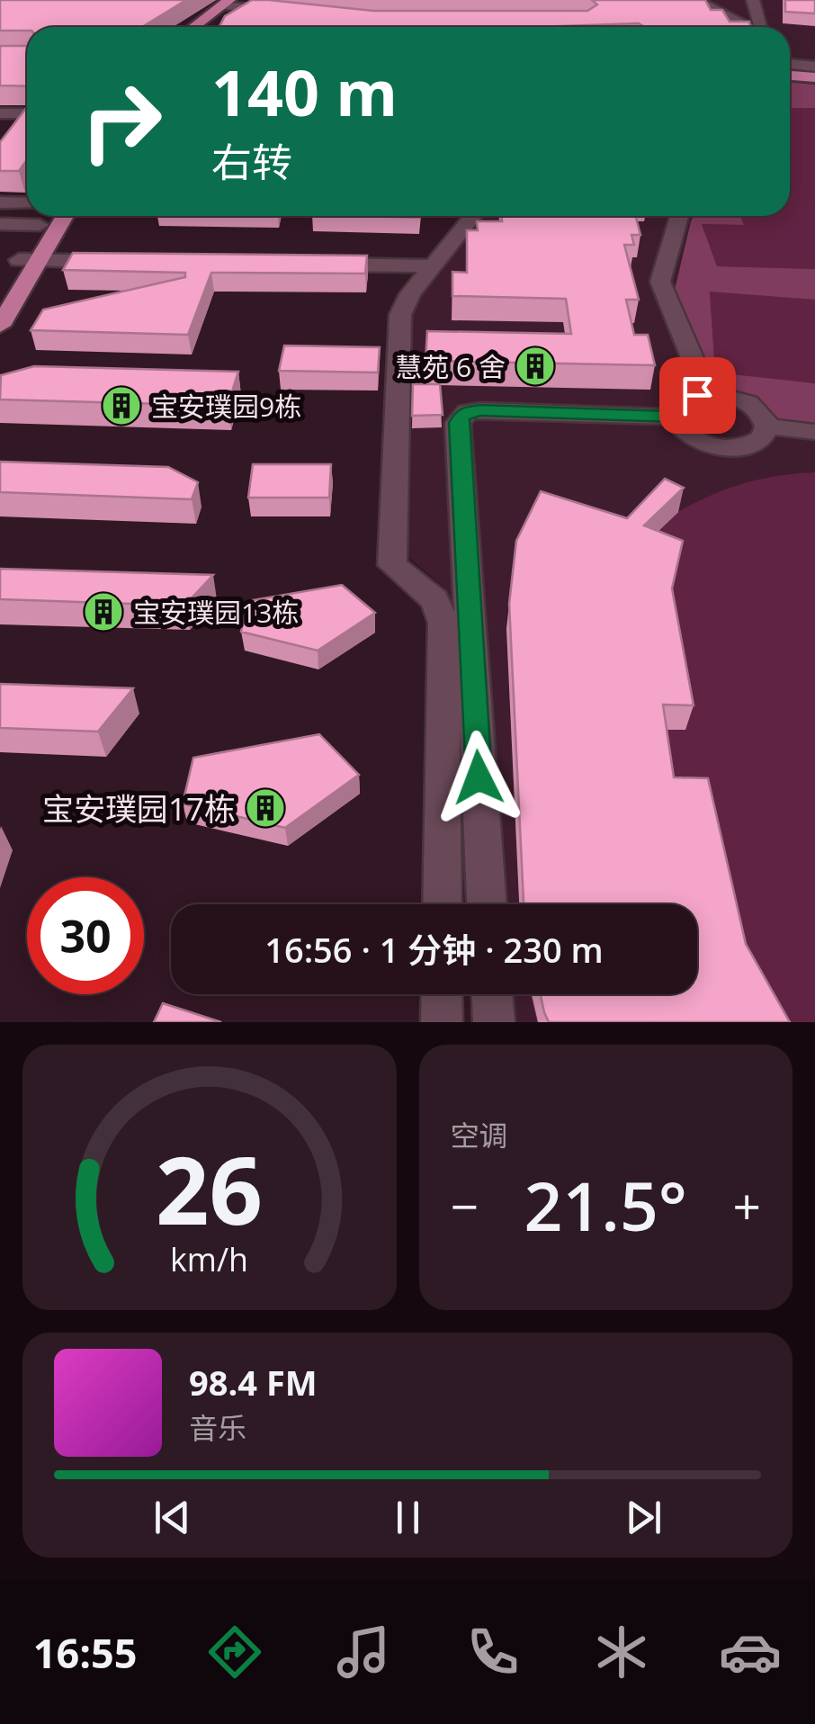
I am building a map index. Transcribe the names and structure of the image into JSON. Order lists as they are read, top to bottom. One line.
{"places":{"building":["慧苑 6 舍","宝安璞园9栋","宝安璞园13栋","宝安璞园17栋"]},"page":{"turn":["140 m","右转"],"limit":"30","trip":"16:56 · 1 分钟 · 230 m","tile":"空调","heat":["−","21.5°","+"],"song":["98.4 FM","音乐"],"tabs":"16:55","gauge":["26","km/h"]}}
